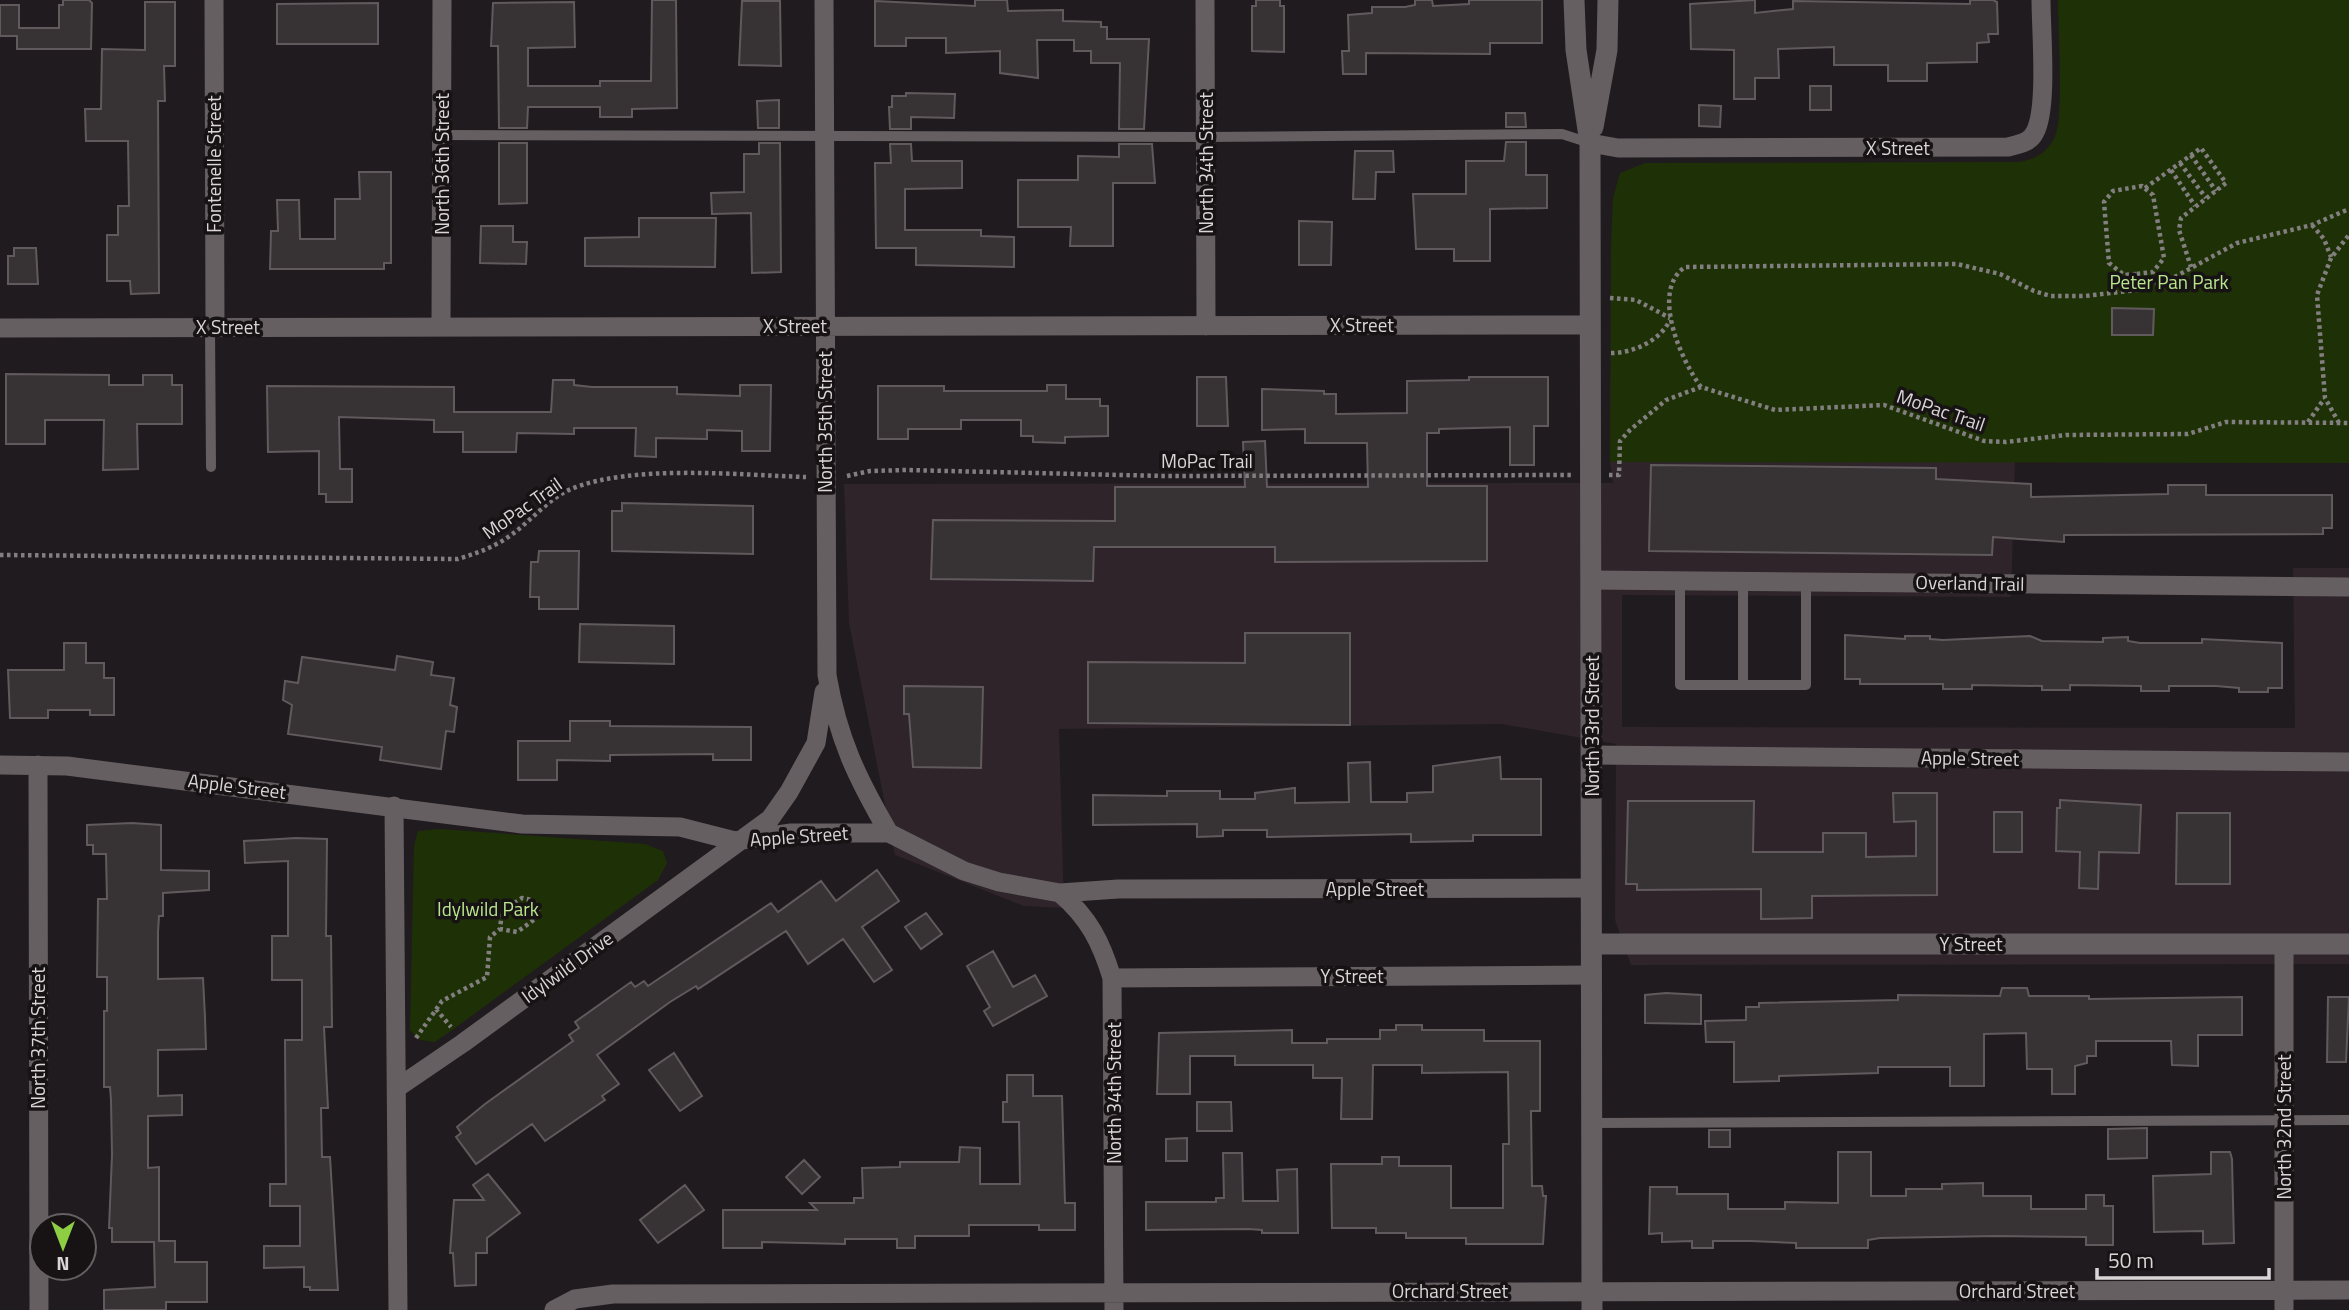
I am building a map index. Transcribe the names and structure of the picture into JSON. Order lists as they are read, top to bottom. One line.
{"streets":{"main road":["North 33rd Street","Y Street"],"street":["X Street","North 34th Street","Fontenelle Street","North 36th Street","North 35th Street","Overland Trail","Apple Street","Idylwild Drive","North 37th Street","North 32nd Street","Orchard Street"],"path":["MoPac Trail"]},"crossings":[["X Street","North 34th Street"],["X Street","Fontenelle Street"],["X Street","North 36th Street"],["X Street","North 35th Street"],["X Street","North 33rd Street"],["North 34th Street","Apple Street"],["North 34th Street","Y Street"],["North 34th Street","Orchard Street"],["North 35th Street","Apple Street"],["North 35th Street","Idylwild Drive"],["Overland Trail","North 33rd Street"],["North 33rd Street","Apple Street"],["North 33rd Street","Y Street"],["North 33rd Street","Orchard Street"],["Apple Street","Idylwild Drive"],["Apple Street","North 37th Street"],["Y Street","North 32nd Street"],["North 32nd Street","Orchard Street"]],"parks":["Peter Pan Park","Idylwild Park"],"scale_bar":"50 m","north":"bottom"}
